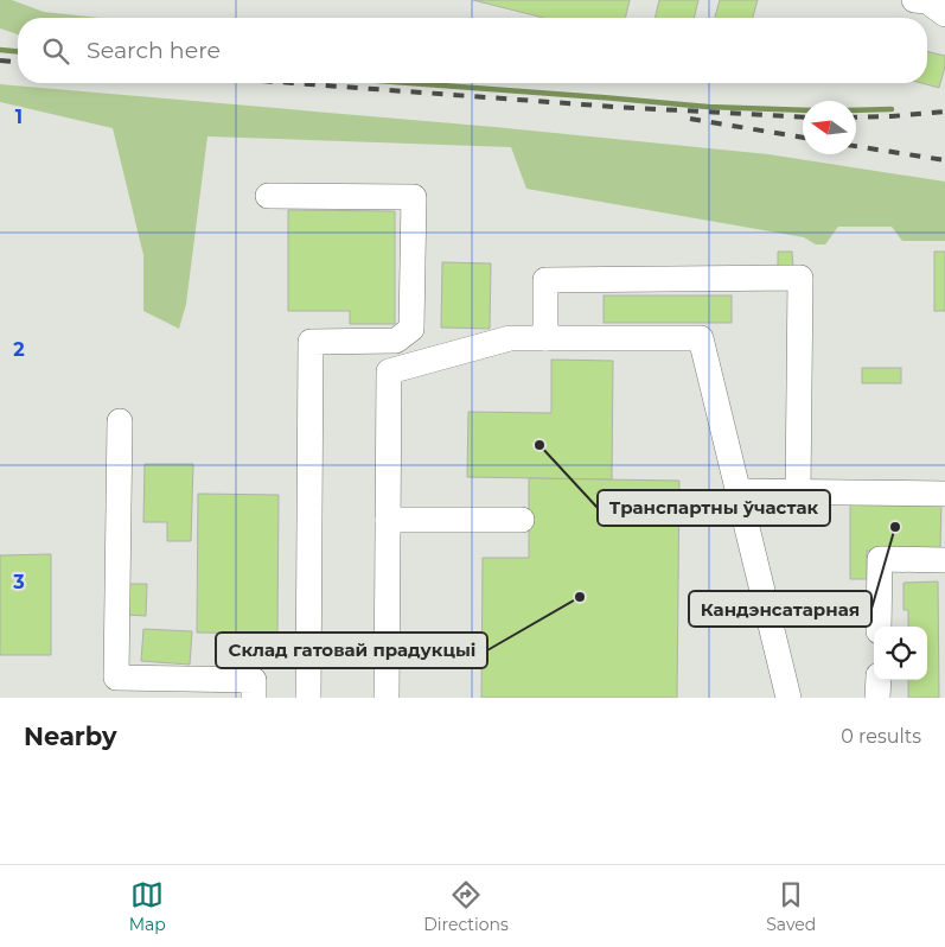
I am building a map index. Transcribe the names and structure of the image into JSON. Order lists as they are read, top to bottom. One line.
{"places":["Транспартны ўчастак","Кандэнсатарная","Склад гатовай прадукцыі"],"north":"left","page":{"search":"Search here","heading":["Nearby","0 results"],"nav":["Map","Directions","Saved"]},"grid":{"rows":["1","2","3"]}}
